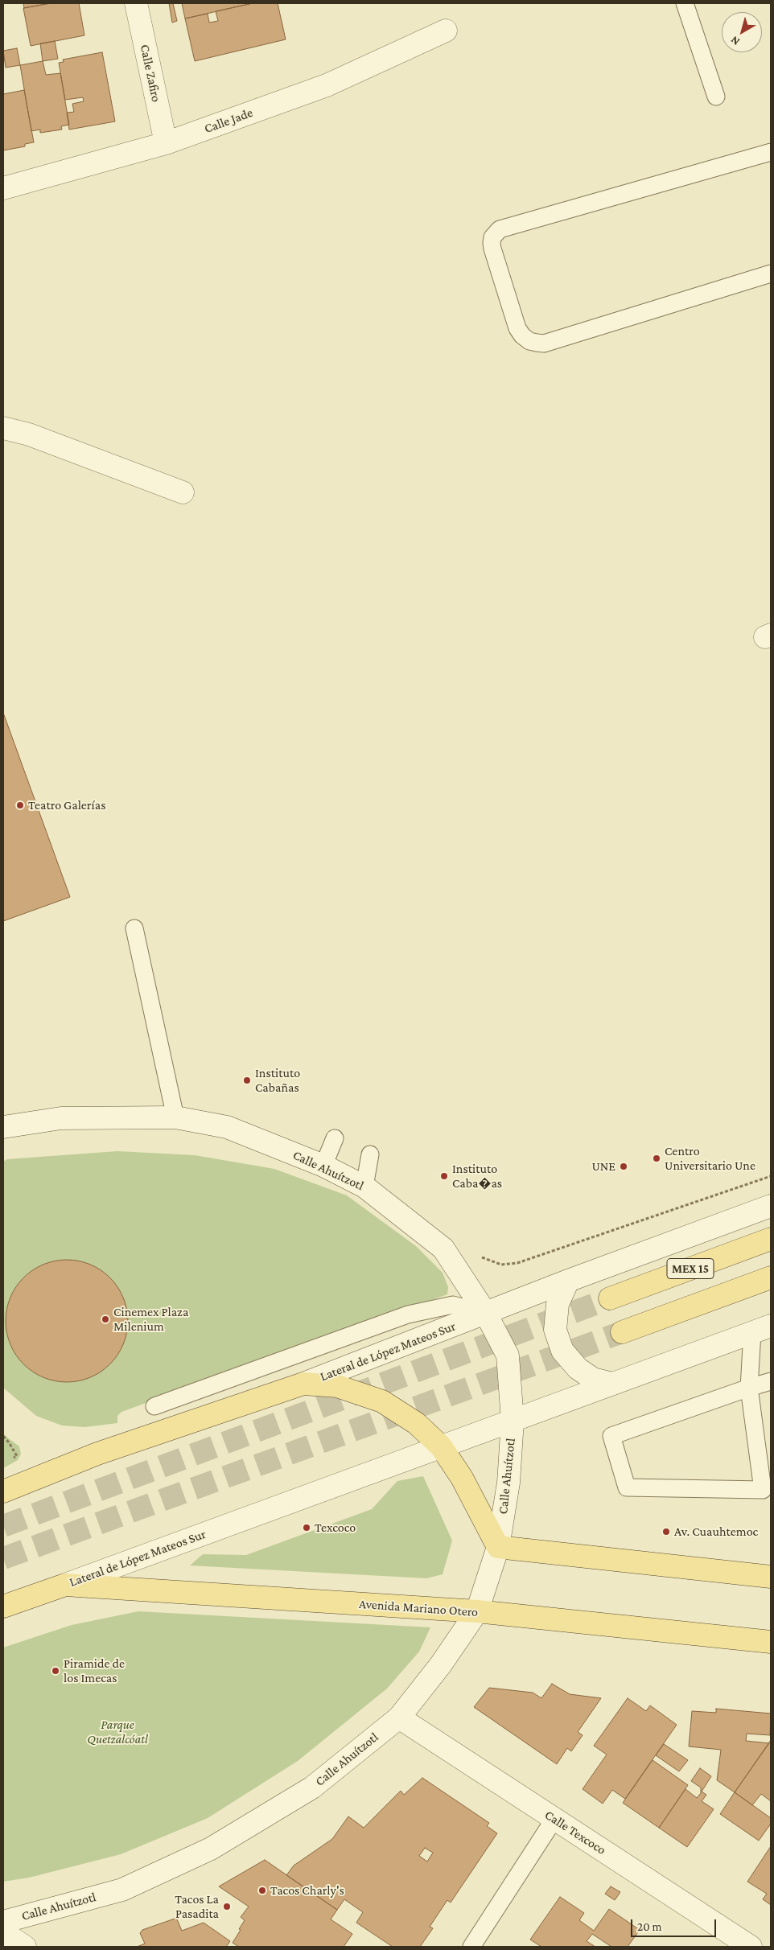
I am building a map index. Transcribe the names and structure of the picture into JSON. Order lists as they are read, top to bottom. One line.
{"streets":{"main road":["Calle Zafiro","Calle Jade","Calle Ahuítzotl","MEX 15","Lateral de López Mateos Sur","Avenida Mariano Otero","Calle Texcoco"]},"crossings":[["Calle Zafiro","Calle Jade"],["Calle Ahuítzotl","Lateral de López Mateos Sur"],["Calle Ahuítzotl","Avenida Mariano Otero"],["Calle Ahuítzotl","Calle Texcoco"],["Lateral de López Mateos Sur","Avenida Mariano Otero"]],"parks":["Parque Quetzalcóatl"],"places":["Teatro Galerías","Instituto Cabañas","Centro Universitario Une","UNE","Instituto Caba�as","Cinemex Plaza Milenium","Texcoco","Av. Cuauhtemoc","Piramide de los Imecas","Tacos Charly's","Tacos La Pasadita"],"scale_bar":"20 m","north":"bottom left"}
